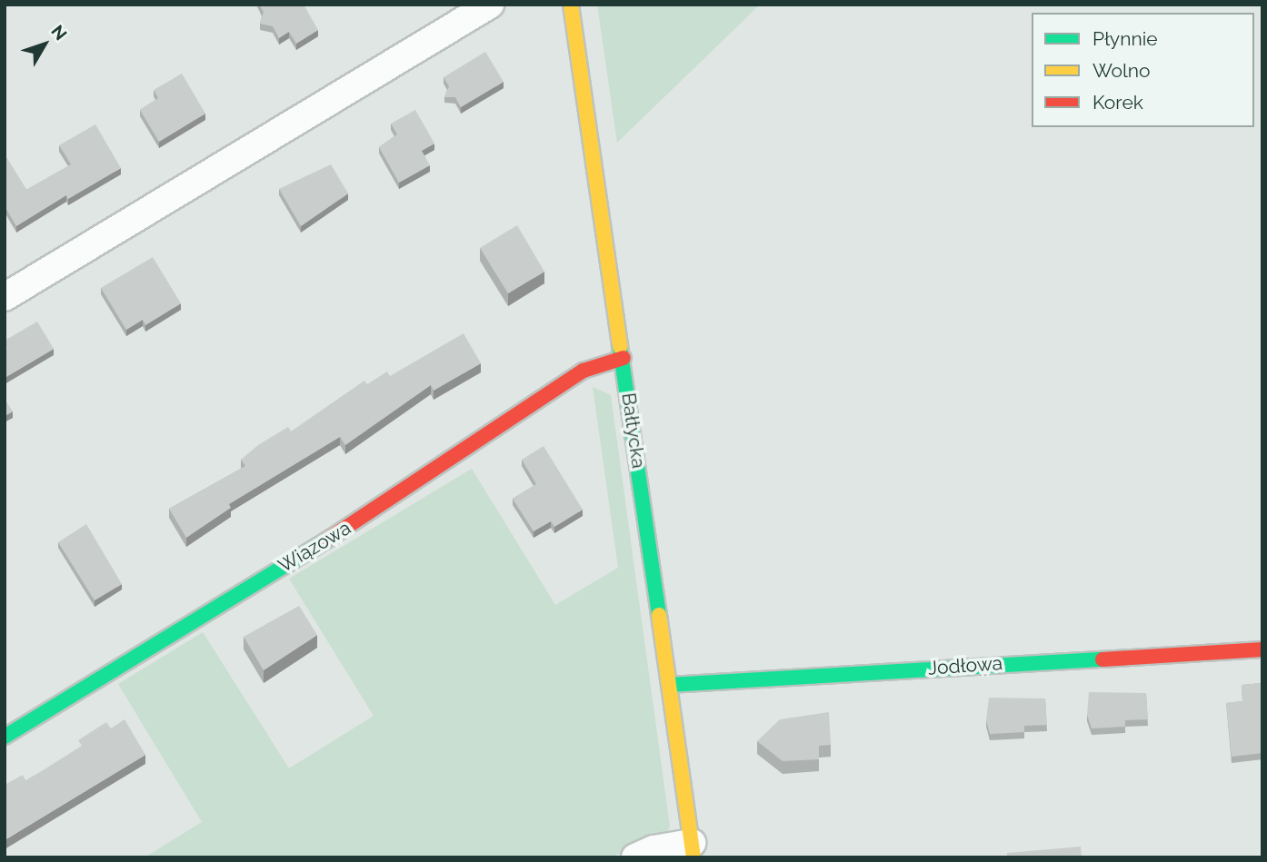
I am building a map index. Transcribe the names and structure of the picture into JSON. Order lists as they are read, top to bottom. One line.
{"streets":{"street":["Bałtycka","Wiązowa","Jodłowa"]},"crossings":[["Bałtycka","Wiązowa"],["Bałtycka","Jodłowa"]],"legend":["Płynnie","Wolno","Korek"],"north":"top right"}
